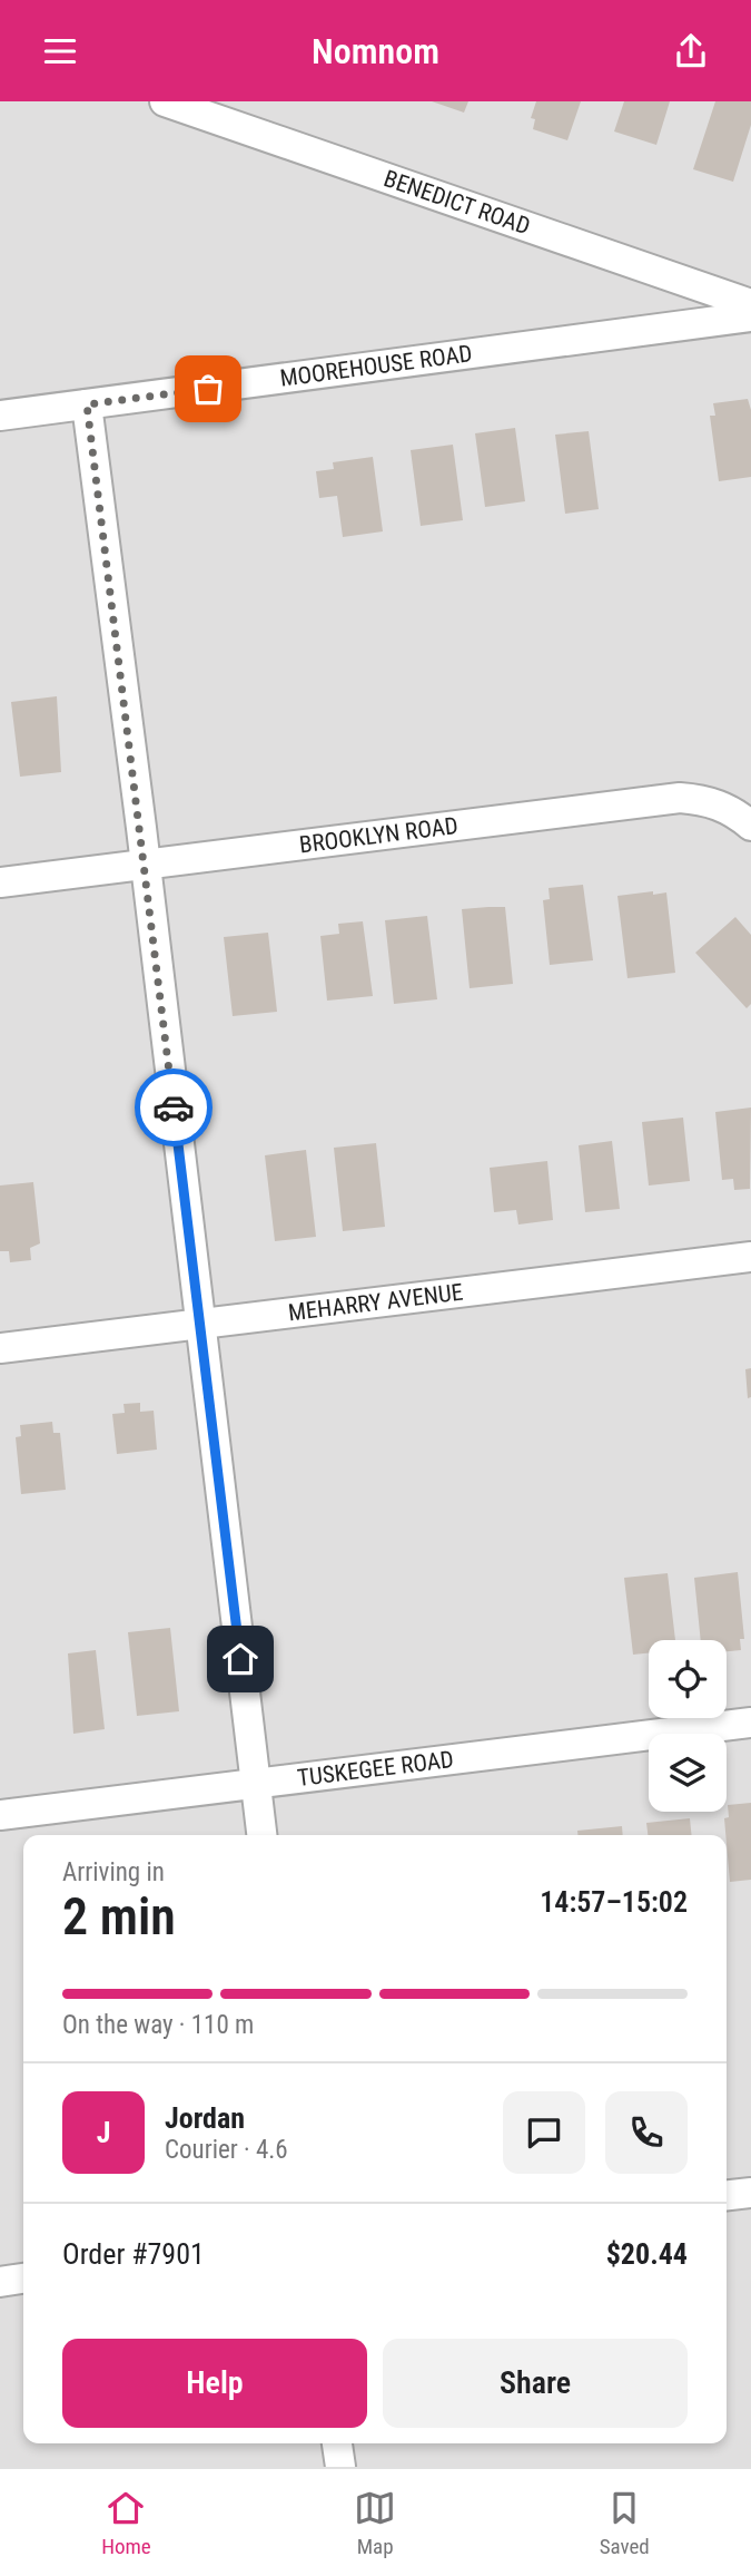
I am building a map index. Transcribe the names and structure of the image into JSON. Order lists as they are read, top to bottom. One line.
{"streets":{"street":["BENEDICT ROAD","MOOREHOUSE ROAD","BROOKLYN ROAD","MEHARRY AVENUE","TUSKEGEE ROAD"]},"page":{"header":"Nomnom","heading":["2 min","Arriving in","14:57–15:02"],"panel":["Jordan","Courier · 4.6","Order #7901","$20.44"],"bar":"On the way · 110 m","round":"J","buttons":["Help","Share"],"tabs":["Home","Map","Saved"]}}
